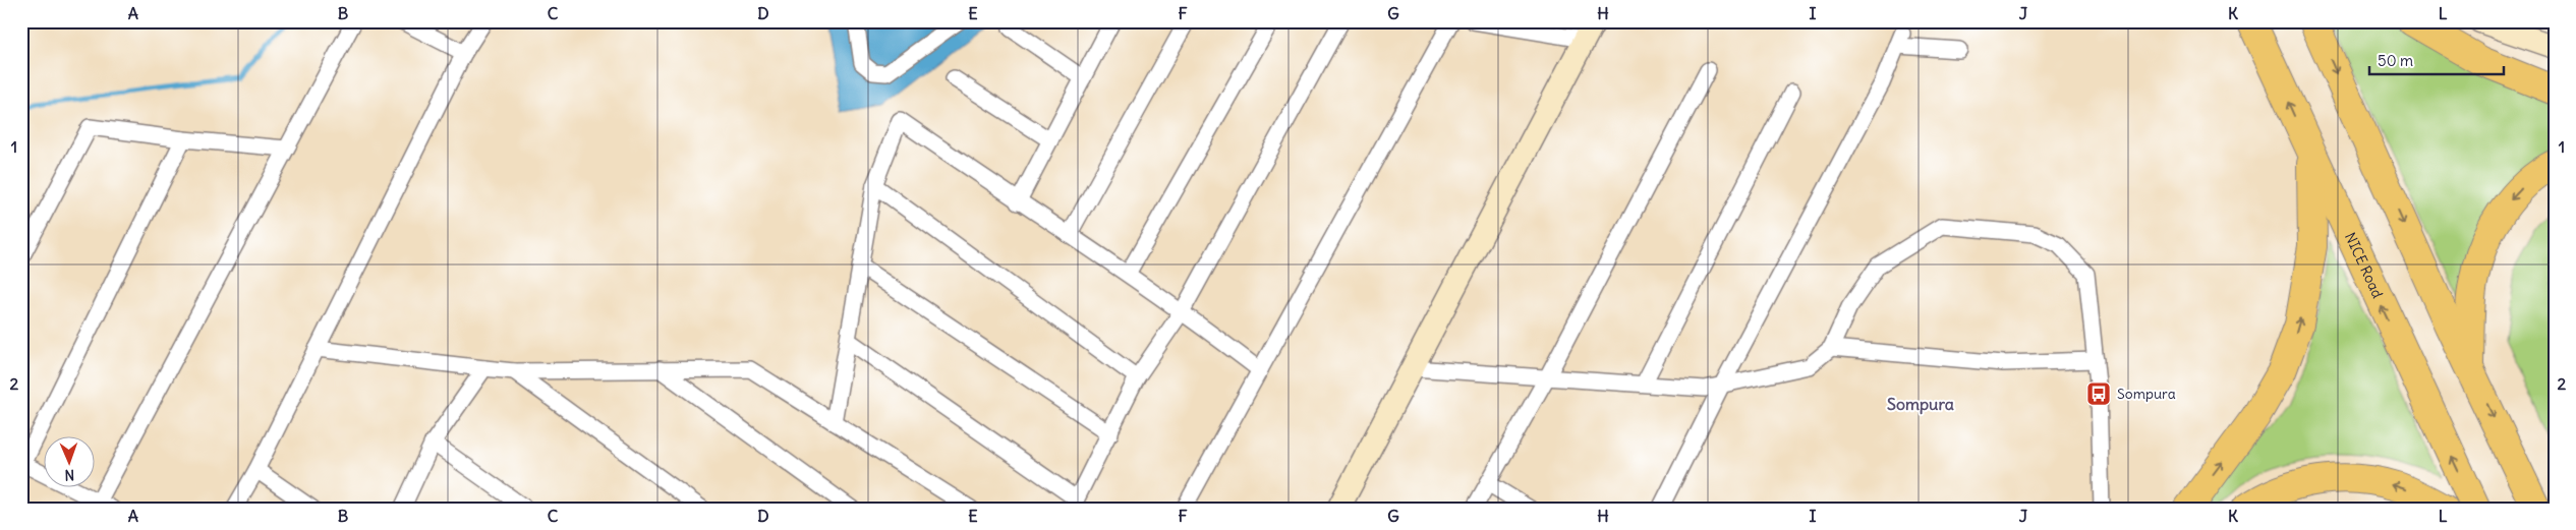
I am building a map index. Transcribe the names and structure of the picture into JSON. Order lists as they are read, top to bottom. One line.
{"streets":{"highway":["NICE Road"]},"districts":["Sompura"],"places":{"bus stop":["Sompura"]},"scale_bar":"50 m","north":"bottom","grid":{"columns":["A","B","C","D","E","F","G","H","I","J","K","L"],"rows":["1","2"]}}
